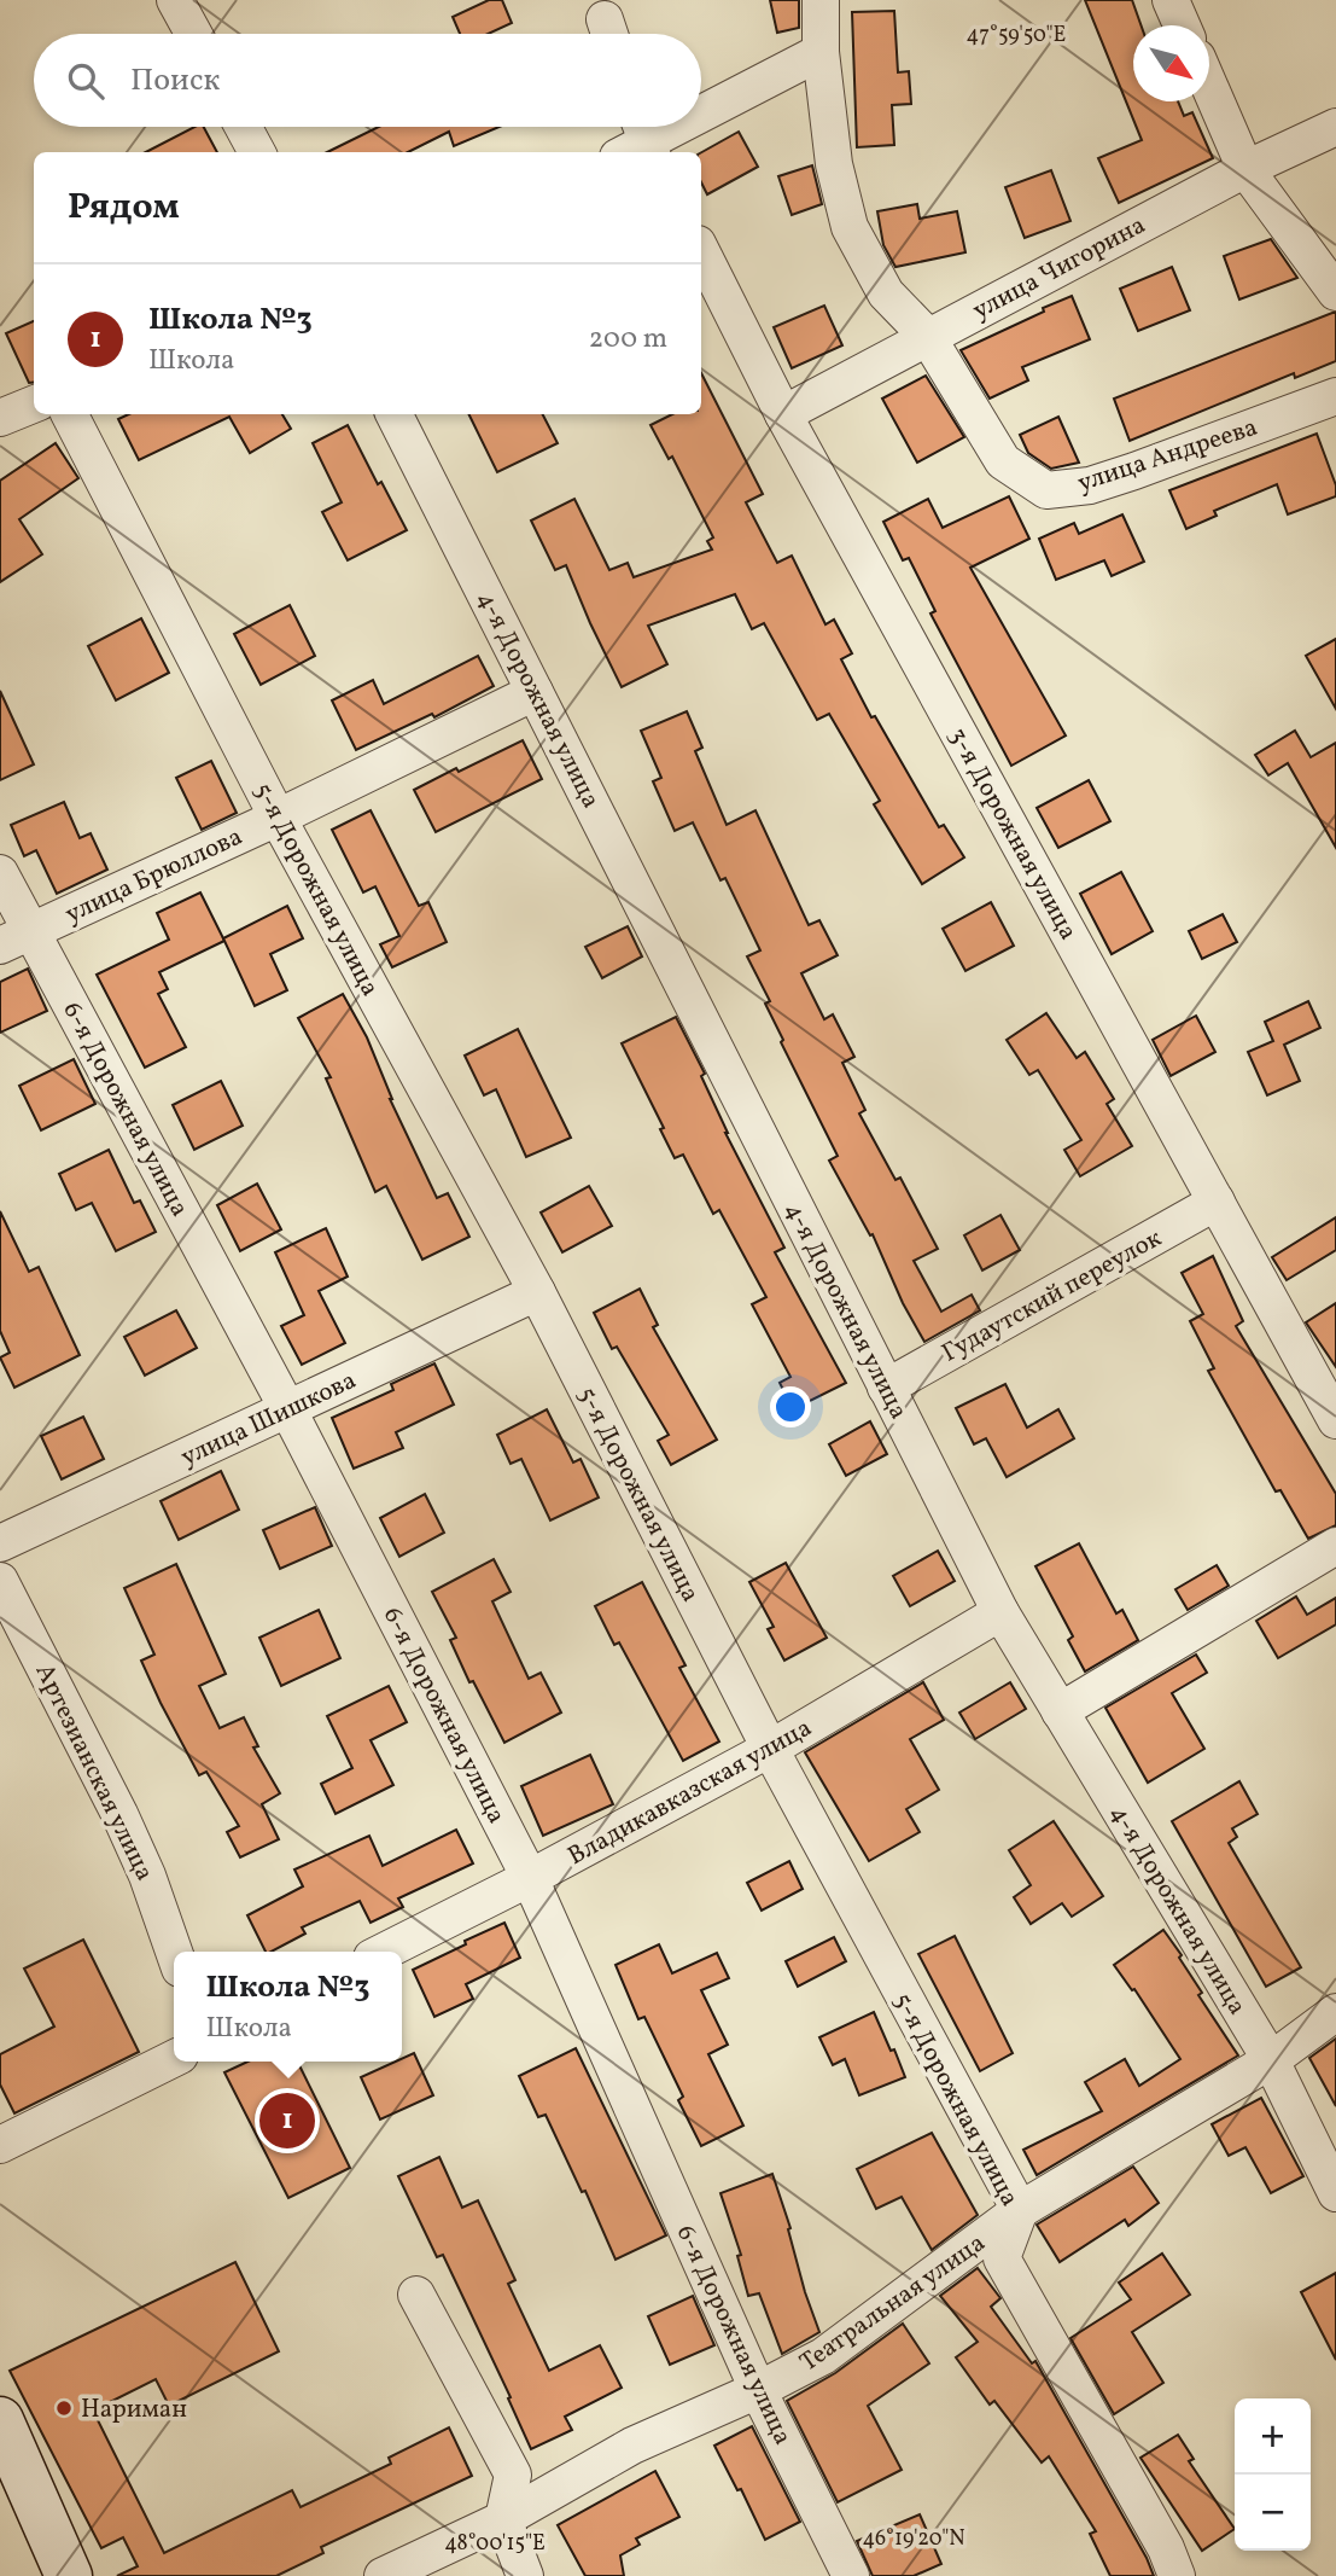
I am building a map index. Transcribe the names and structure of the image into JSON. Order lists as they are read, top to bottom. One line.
{"streets":{"street":["улица Чигорина","улица Андреева","4-я Дорожная улица","3-я Дорожная улица","улица Брюллова","5-я Дорожная улица","6-я Дорожная улица","Гудаутский переулок","улица Шишкова","Артезианская улица","Владикавказская улица","Театральная улица"]},"crossings":[["улица Чигорина","улица Андреева"],["улица Чигорина","3-я Дорожная улица"],["4-я Дорожная улица","улица Брюллова"],["4-я Дорожная улица","Гудаутский переулок"],["4-я Дорожная улица","Владикавказская улица"],["4-я Дорожная улица","Театральная улица"],["3-я Дорожная улица","Гудаутский переулок"],["улица Брюллова","5-я Дорожная улица"],["улица Брюллова","6-я Дорожная улица"],["5-я Дорожная улица","улица Шишкова"],["5-я Дорожная улица","Владикавказская улица"],["5-я Дорожная улица","Театральная улица"],["6-я Дорожная улица","улица Шишкова"],["6-я Дорожная улица","Владикавказская улица"],["6-я Дорожная улица","Театральная улица"]],"places":["Нариман"],"north":"bottom right","page":{"search":"Поиск","heading":"Рядом","list":[{"mark":"1","name":"Школа №3","note":"Школа","value":"200 m"}],"popup":["Школа №3","Школа"],"pins":"1","map_buttons":["+","−"]},"coordinates":["47°59'50\"E","46°19'20\"N","48°00'15\"E"]}
